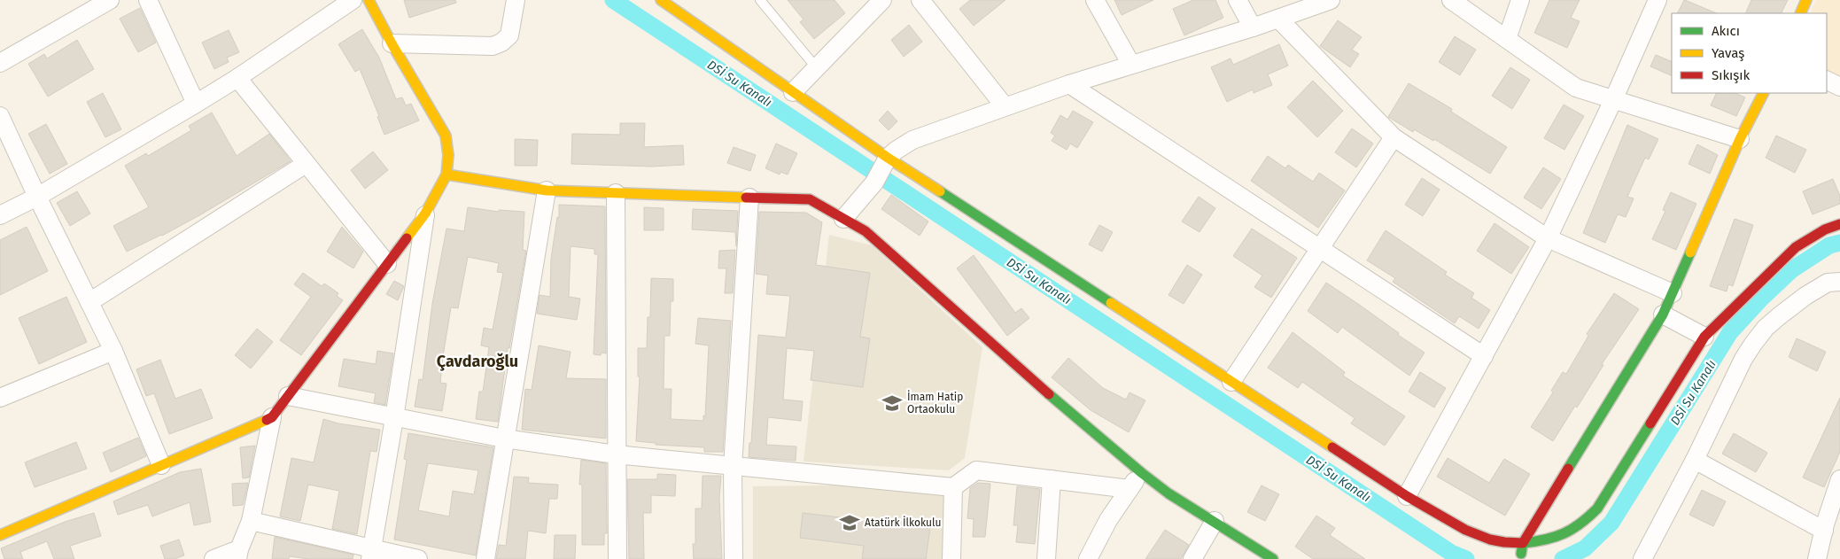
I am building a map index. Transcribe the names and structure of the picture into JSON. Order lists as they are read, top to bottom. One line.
{"districts":["Çavdaroğlu"],"water":["DSİ Su Kanalı"],"places":{"school or university":["İmam Hatip Ortaokulu","Atatürk İlkokulu"]},"legend":["Akıcı","Yavaş","Sıkışık"]}
